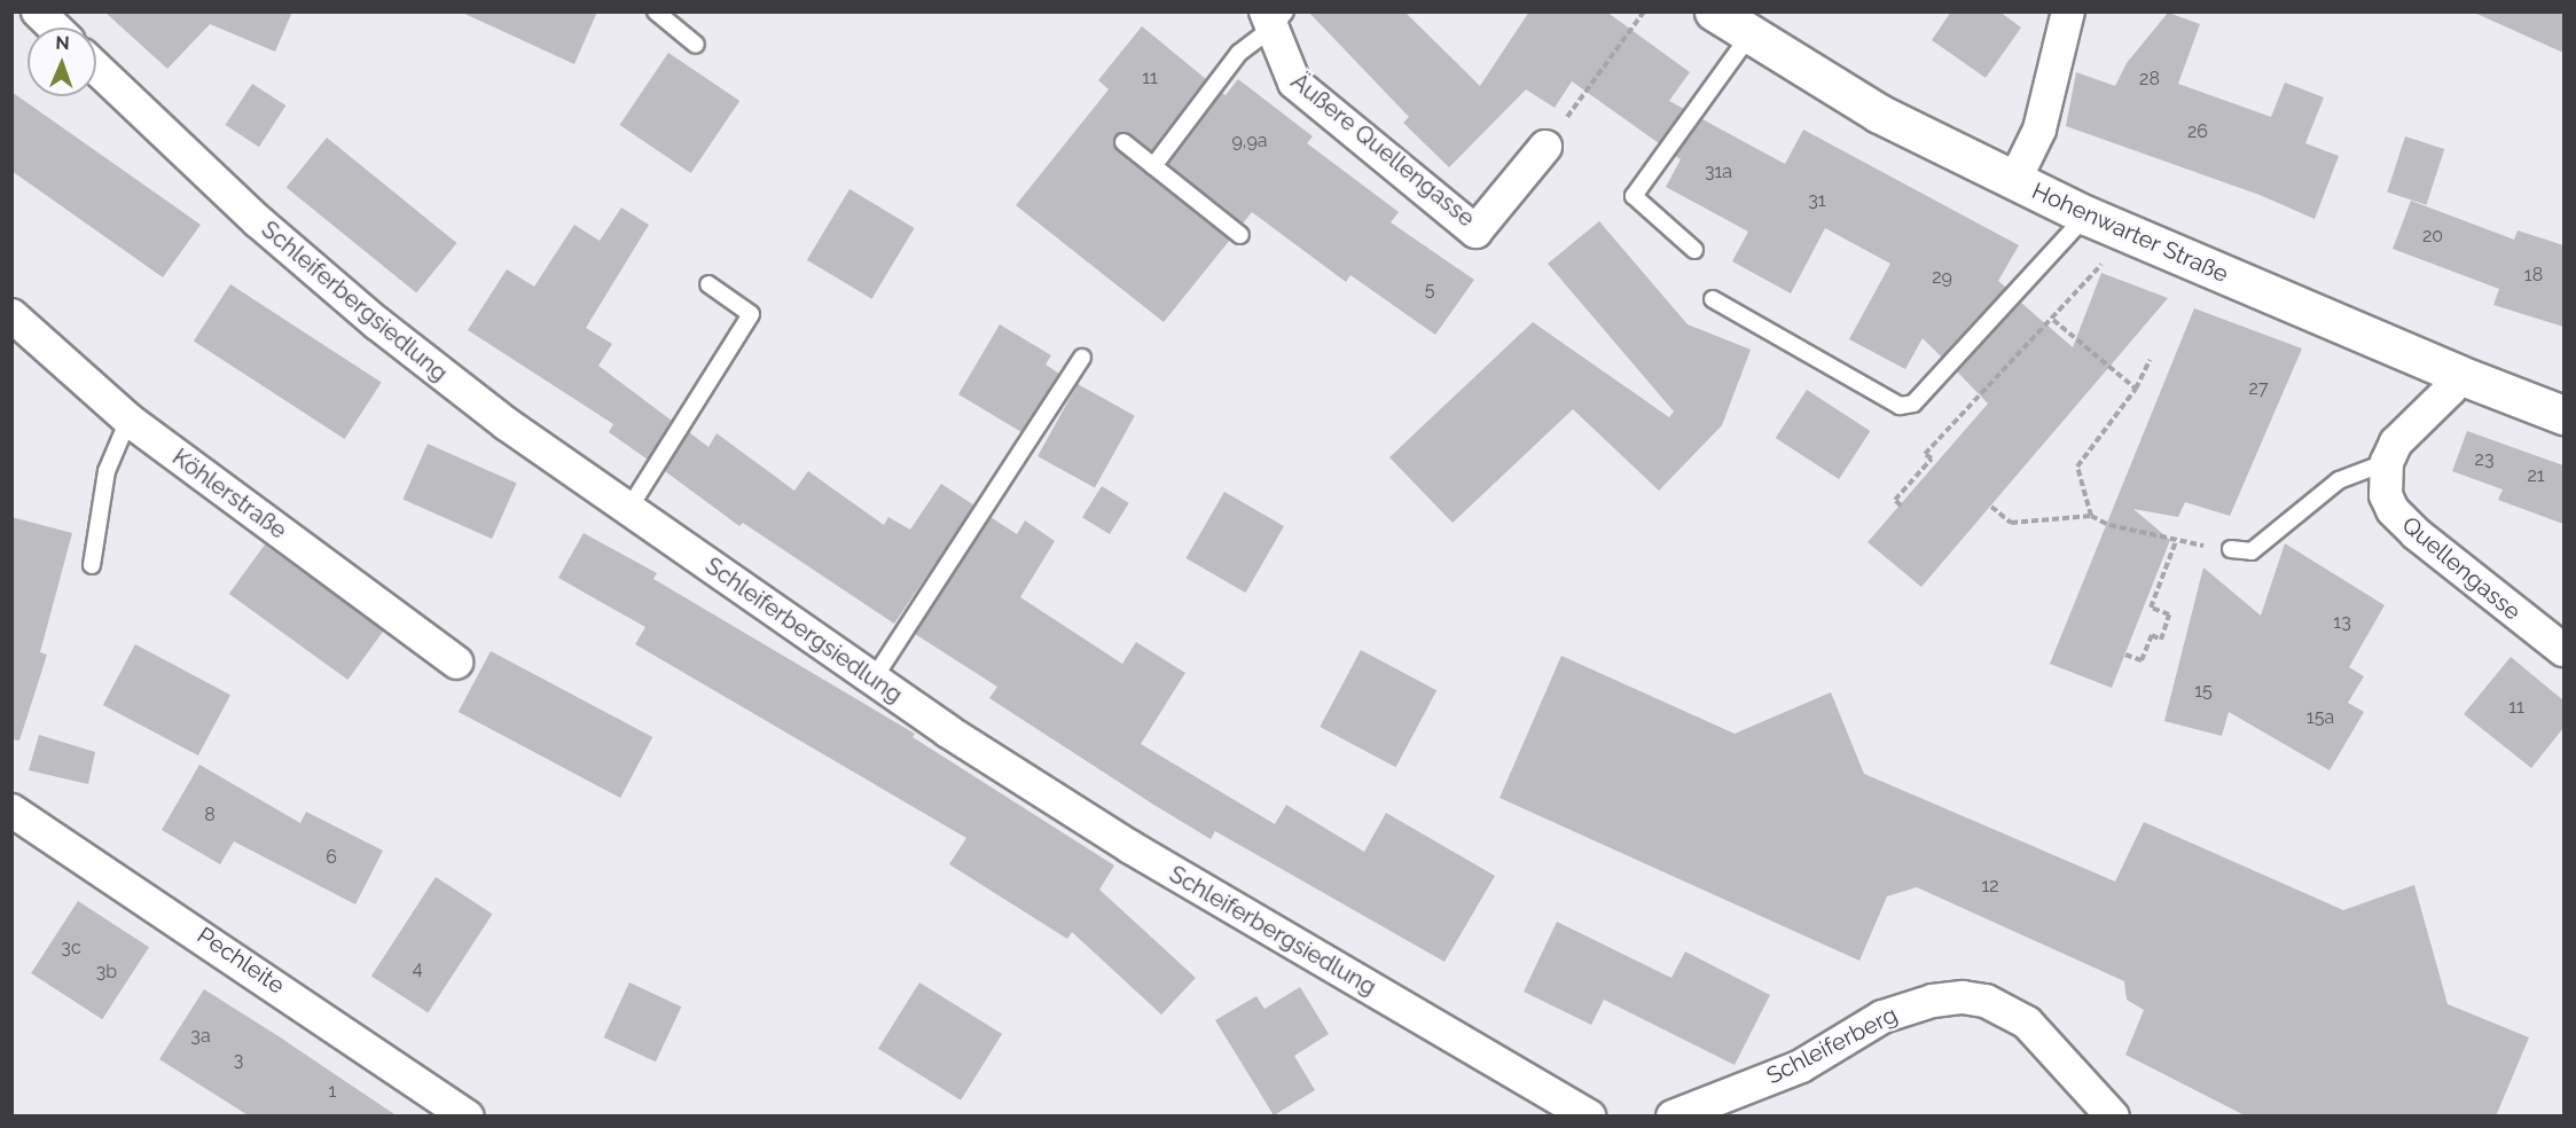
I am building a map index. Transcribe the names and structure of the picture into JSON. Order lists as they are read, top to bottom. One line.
{"streets":{"street":["Äußere Quellengasse","Hohenwarter Straße","Schleiferbergsiedlung","Köhlerstraße","Quellengasse","Pechleite","Schleiferberg"]},"house_numbers":["11","28","26","9,9a","31a","31","20","18","29","5","27","23","21","13","15","11","15a","8","6","12","3c","4","3b","3a","3","1"],"north":"top"}
